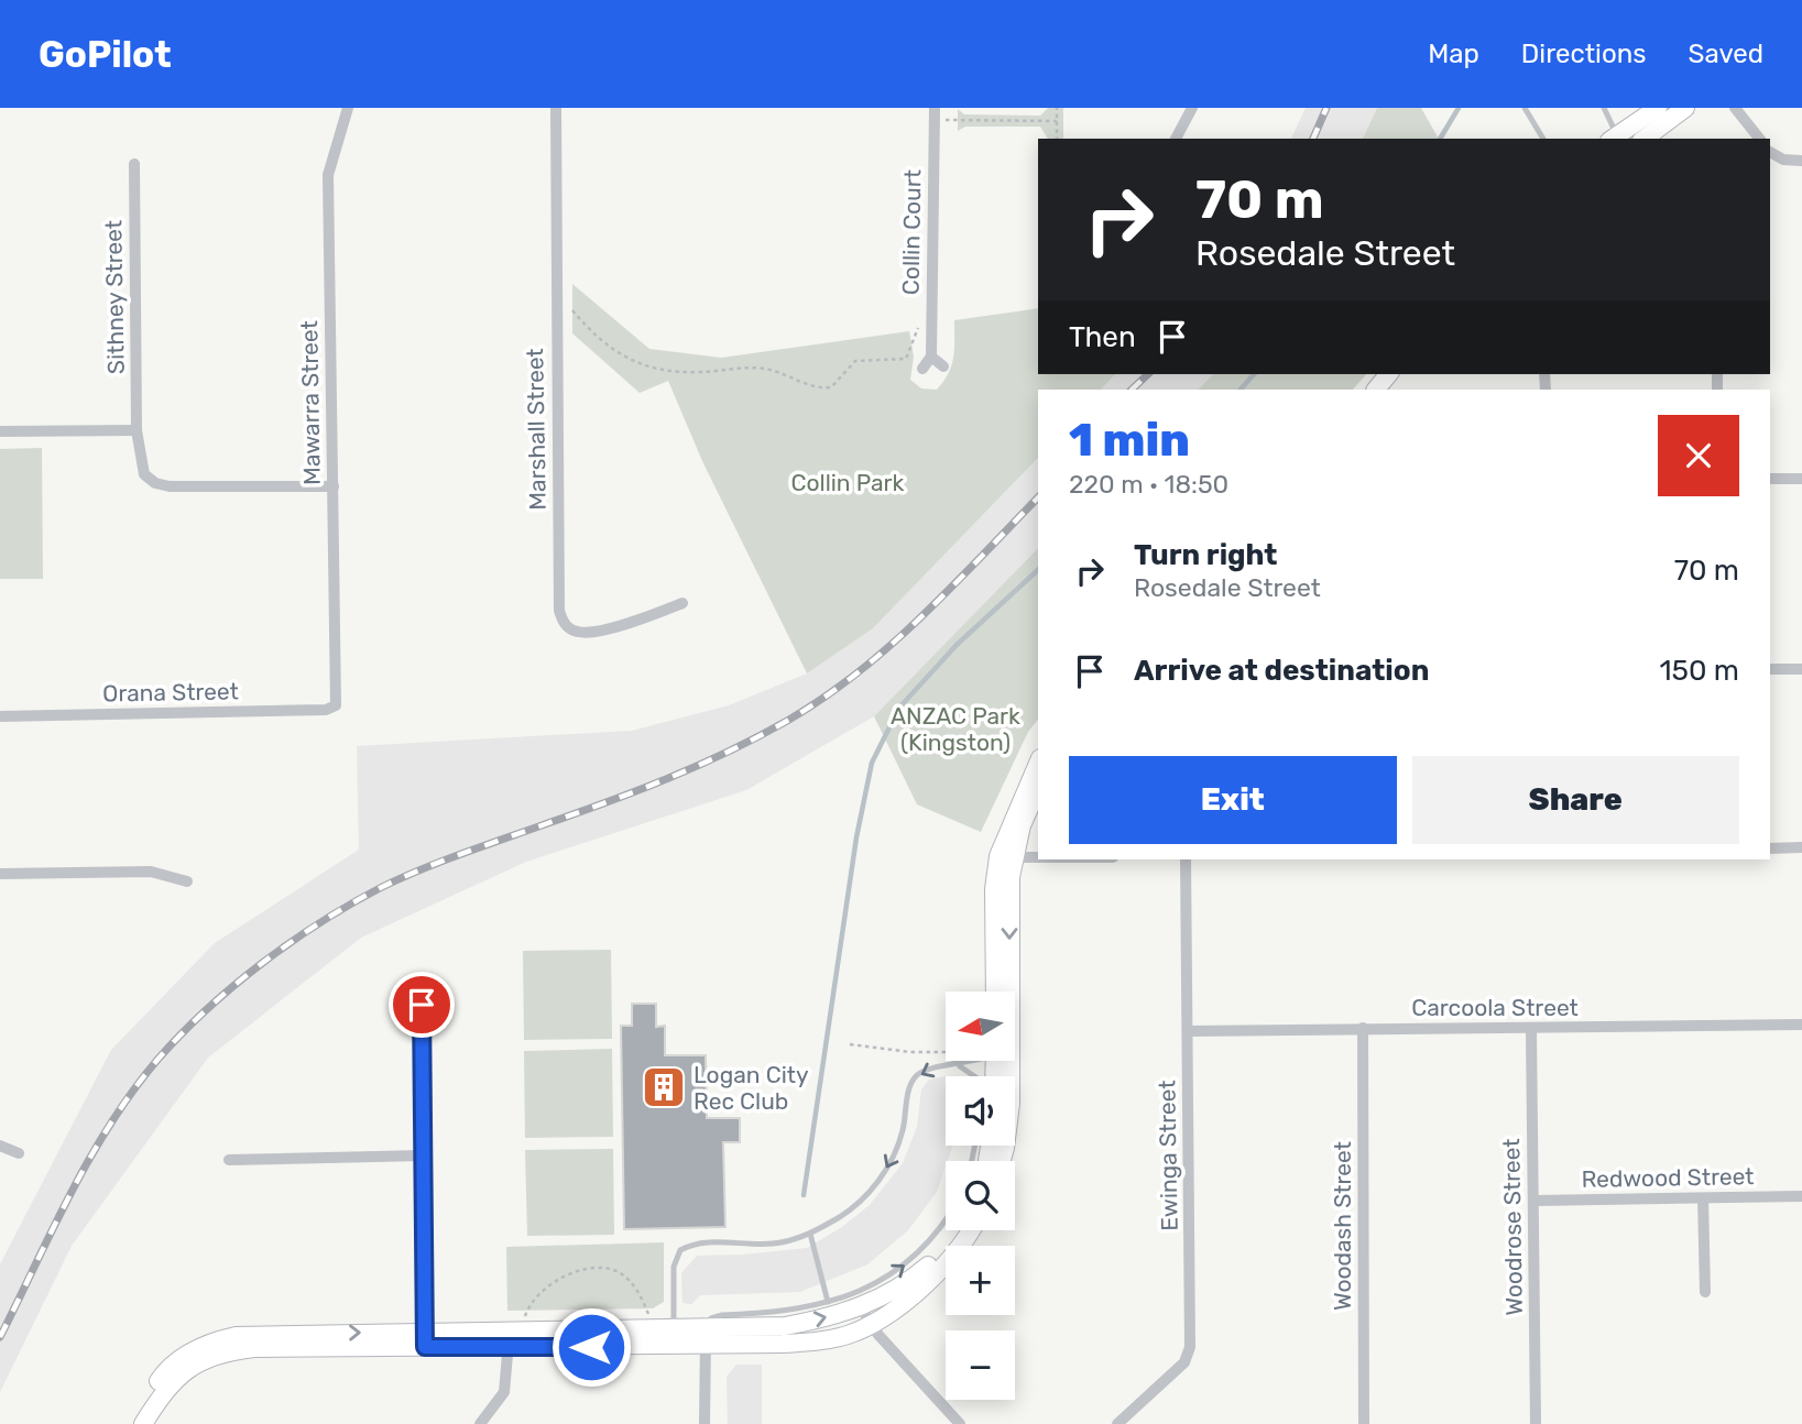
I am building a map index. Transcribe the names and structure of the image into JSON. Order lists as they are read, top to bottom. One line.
{"streets":{"street":["Collin Court","Sithney Street","Mawarra Street","Marshall Street","Orana Street","Carcoola Street","Ewinga Street","Redwood Street","Woodash Street","Woodrose Street"]},"crossings":[["Sithney Street","Mawarra Street"],["Mawarra Street","Orana Street"],["Carcoola Street","Ewinga Street"],["Carcoola Street","Woodash Street"],["Carcoola Street","Woodrose Street"],["Redwood Street","Woodrose Street"]],"parks":["Collin Park","ANZAC Park (Kingston)"],"places":{"building":["Logan City Rec Club"]},"north":"left","page":{"header":"GoPilot","nav":["Map","Directions","Saved"],"turn":["70 m","Rosedale Street"],"then":"Then","heading":["1 min","220 m · 18:50"],"list":[{"name":"Turn right","note":"Rosedale Street","value":"70 m"},{"name":"Arrive at destination","value":"150 m"}],"buttons":["Exit","Share"],"map_buttons":["+","−"]}}
